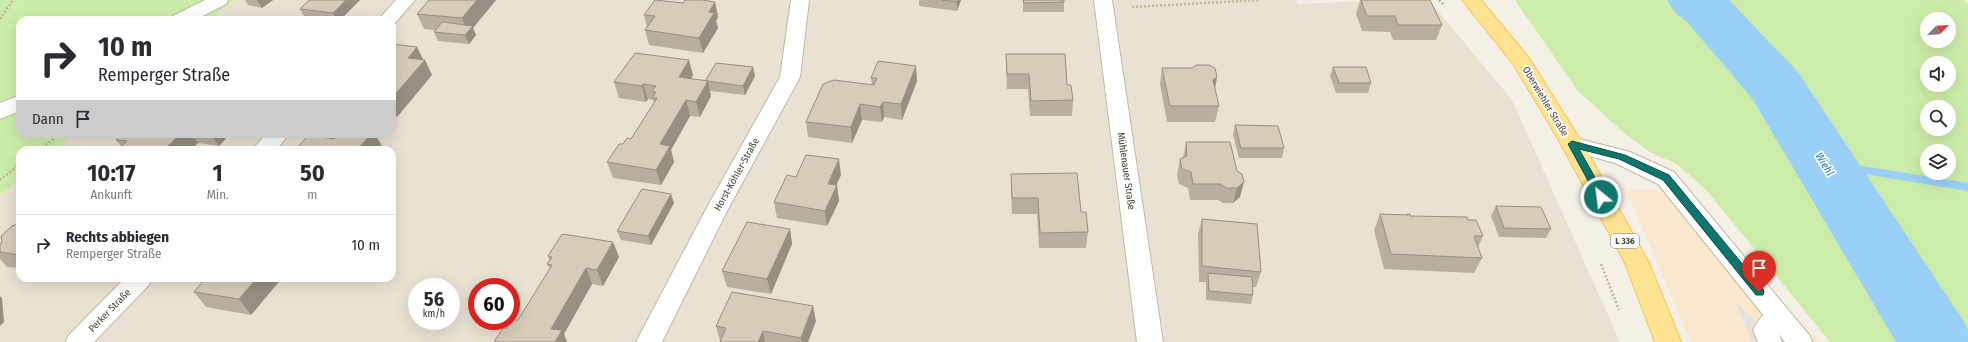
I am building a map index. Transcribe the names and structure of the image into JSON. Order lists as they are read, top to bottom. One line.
{"streets":{"main road":["Oberwiehler Straße","L 336"],"street":["Mühlenauer Straße","Horst-Köhler-Straße","Perker Straße"]},"water":["Wiehl"],"north":"top right","page":{"turn":["10 m","Remperger Straße"],"then":"Dann","eta":["10:17","Ankunft","1","Min.","50","m"],"list":[{"name":"Rechts abbiegen","note":"Remperger Straße","value":"10 m"}],"speed":"56 km/h","limit":"60"}}
